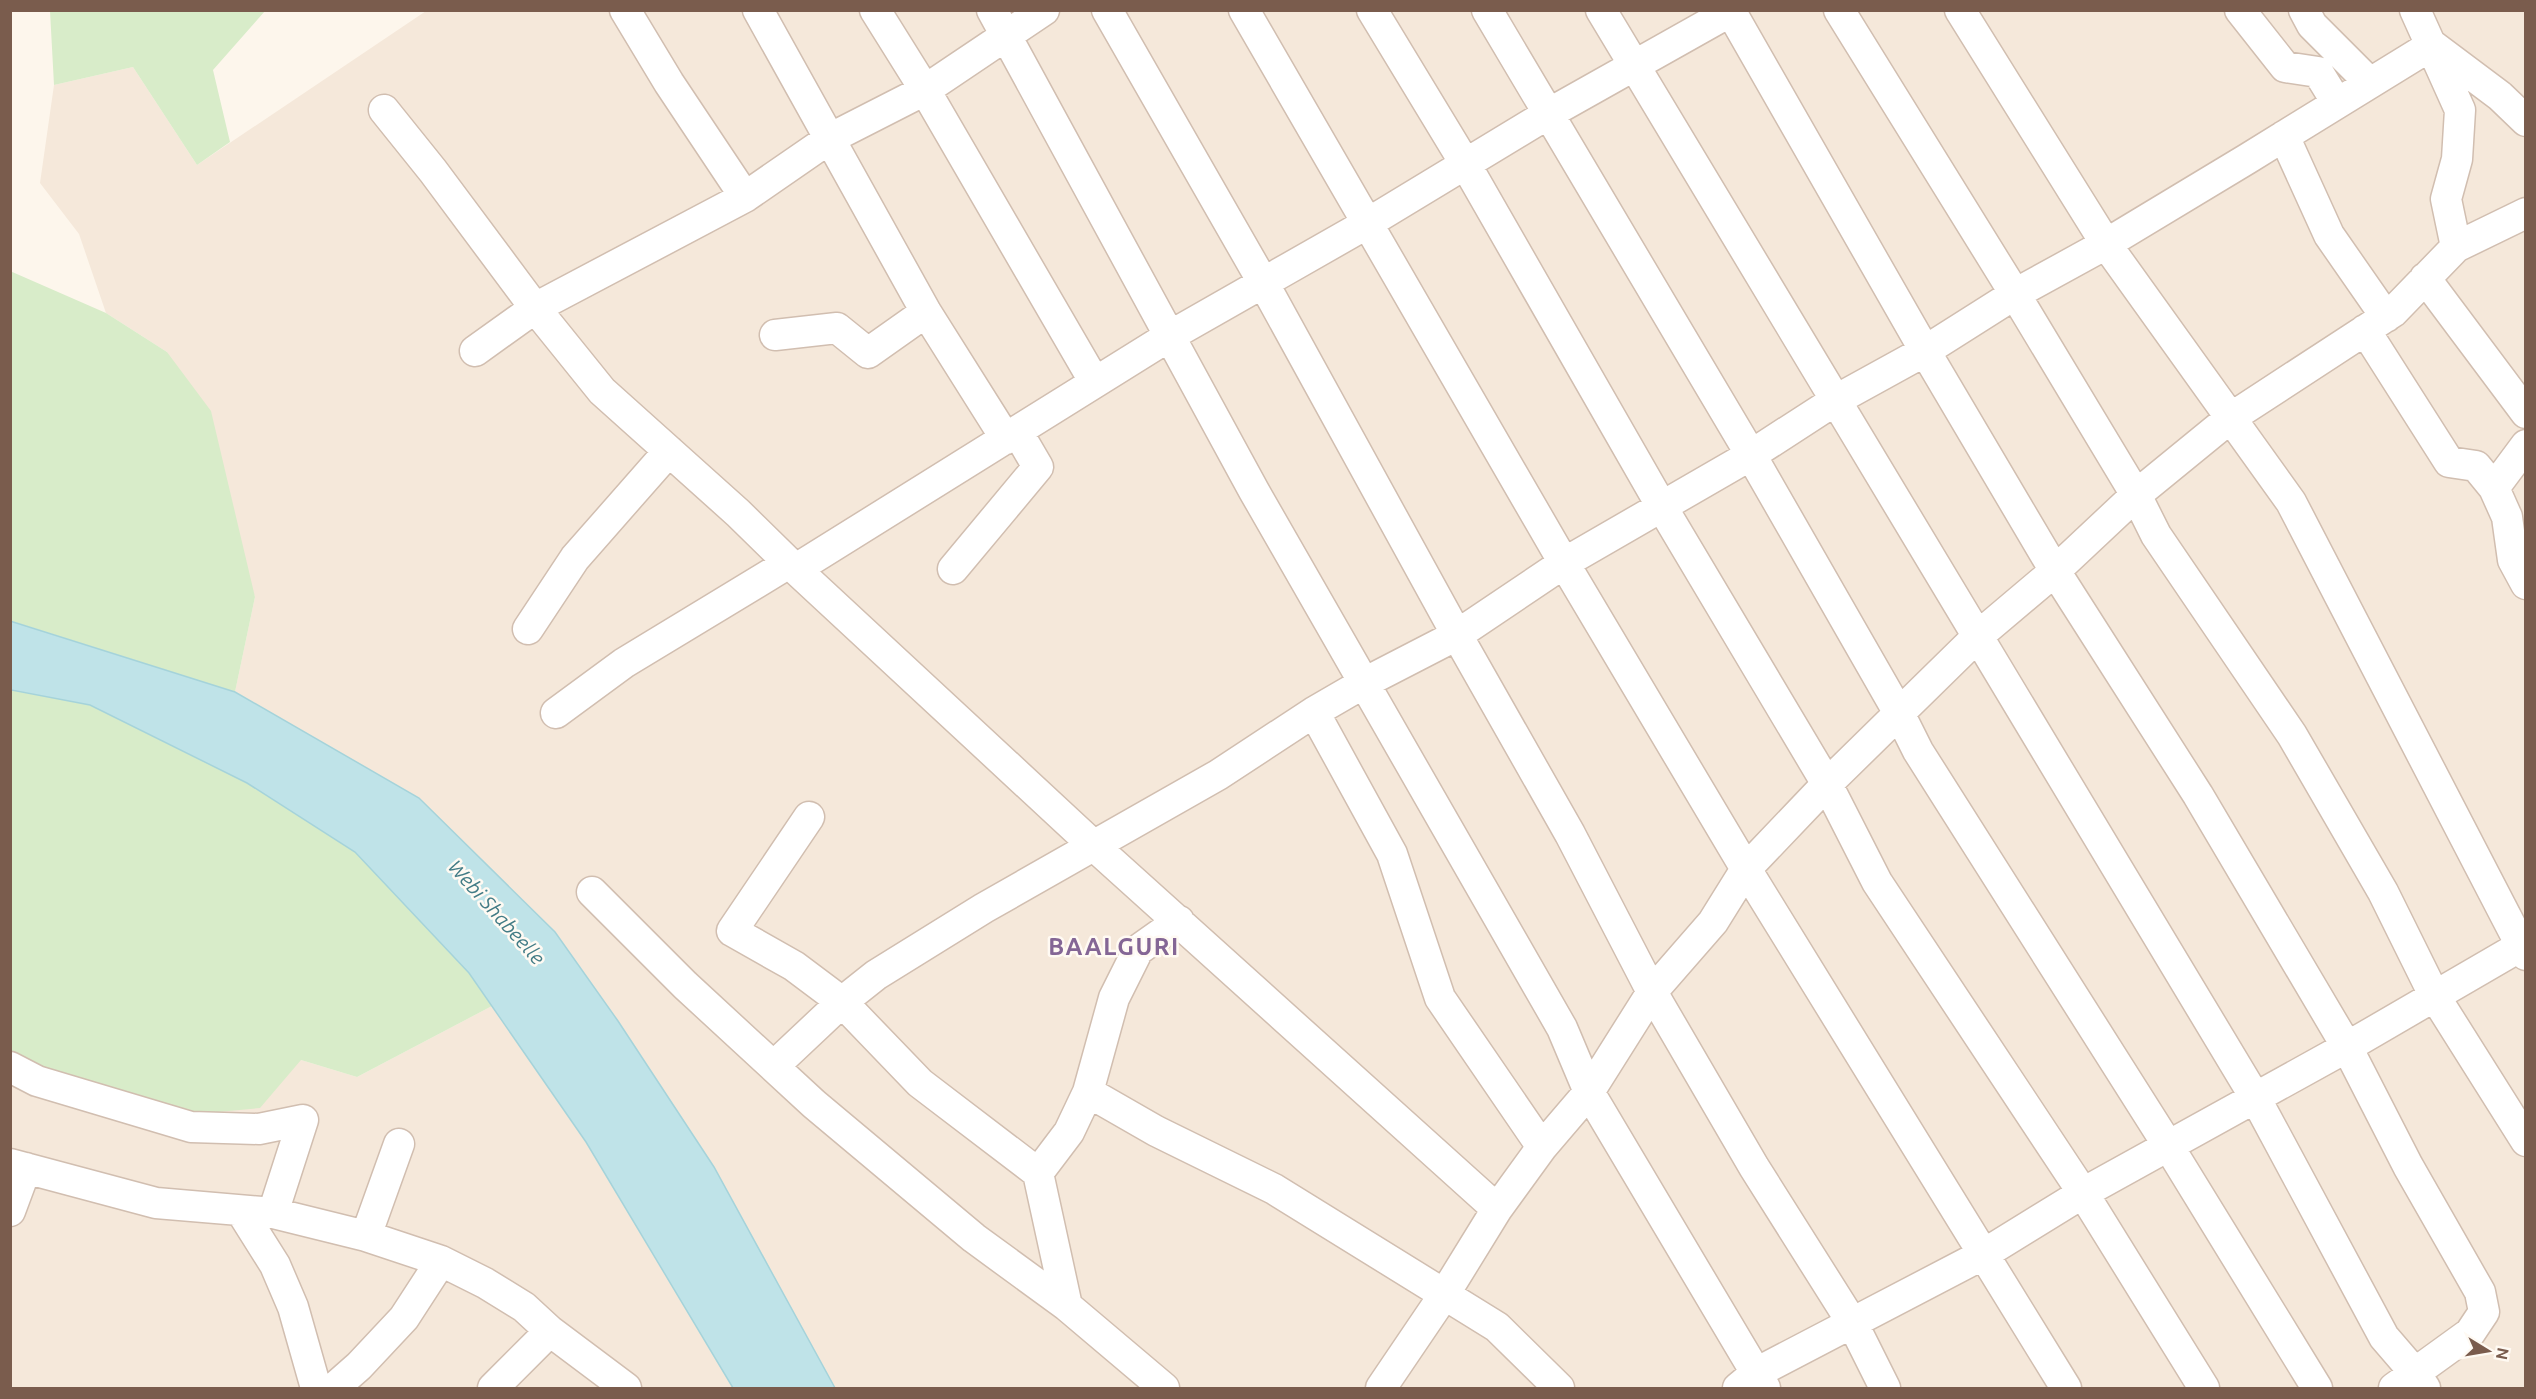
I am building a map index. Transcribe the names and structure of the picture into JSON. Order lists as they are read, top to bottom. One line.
{"districts":["BAALGURI"],"water":["Webi Shabeelle"],"north":"right"}
